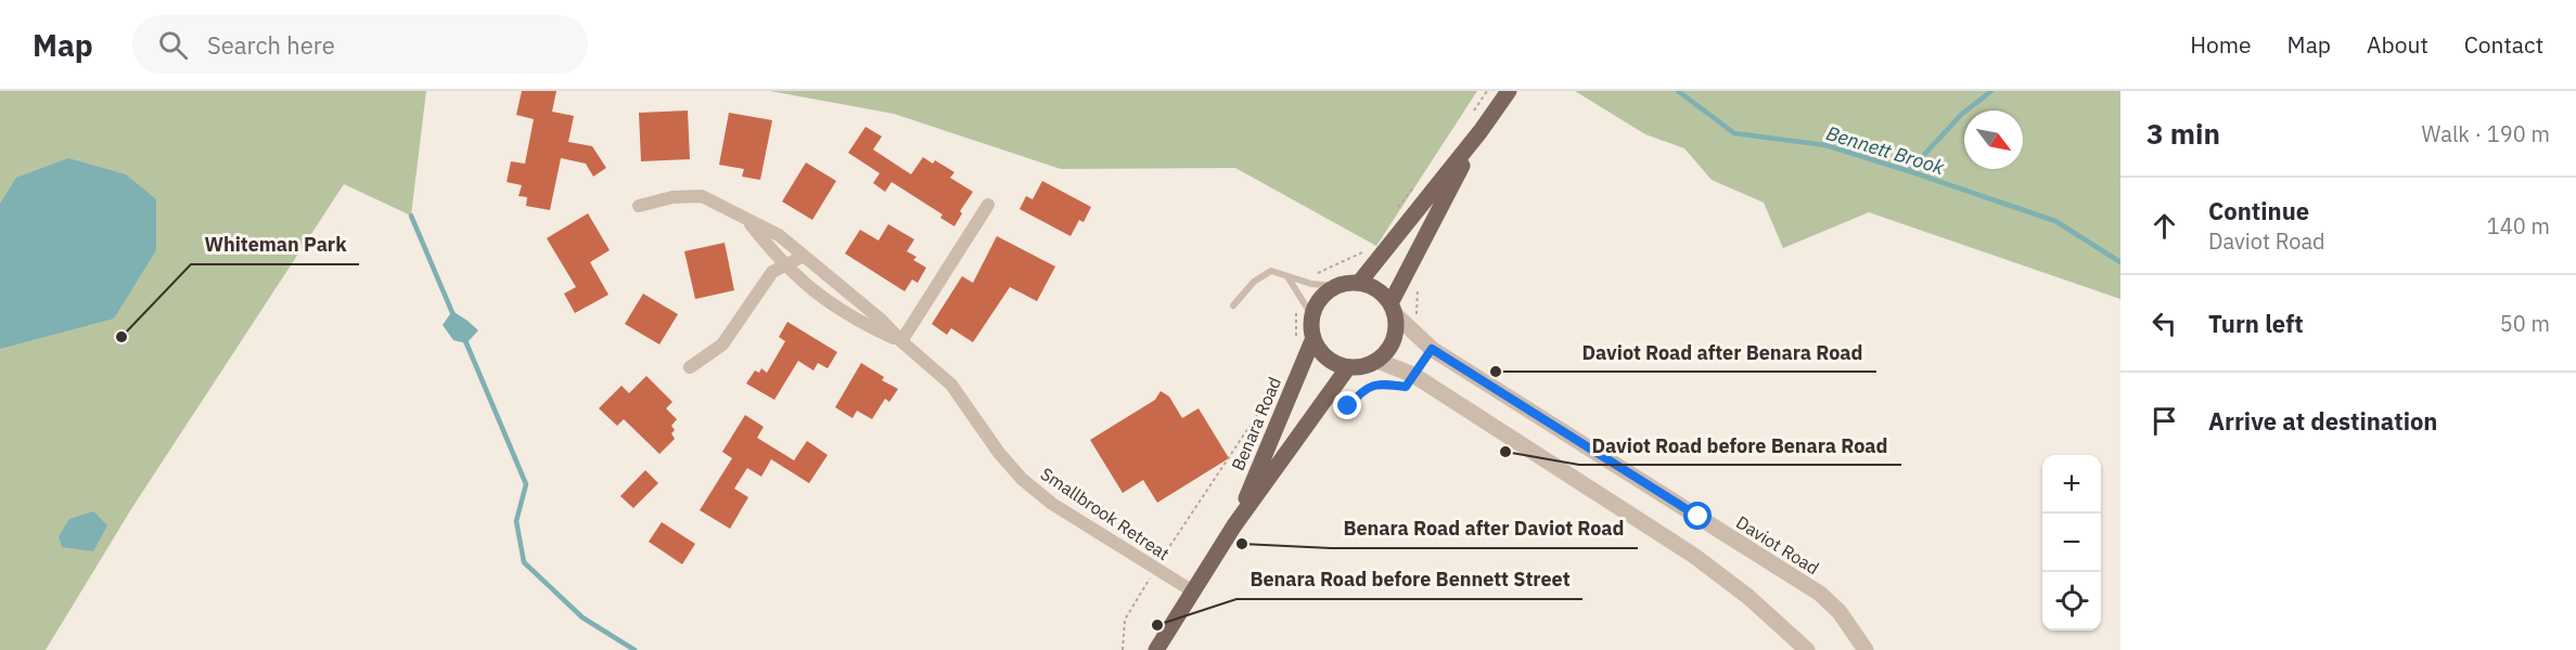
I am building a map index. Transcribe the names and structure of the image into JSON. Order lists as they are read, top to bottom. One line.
{"streets":{"main road":["Benara Road"],"street":["Smallbrook Retreat","Daviot Road"]},"crossings":[["Benara Road","Smallbrook Retreat"],["Benara Road","Daviot Road"]],"water":["Bennett Brook"],"places":["Whiteman Park","Daviot Road after Benara Road","Daviot Road before Benara Road","Benara Road after Daviot Road","Benara Road before Bennett Street"],"north":"bottom right","page":{"header":"Map","search":"Search here","nav":["Home","Map","About","Contact"],"heading":["3 min","Walk · 190 m"],"list":[["Continue","Daviot Road","140 m"],["Turn left","50 m"],"Arrive at destination"],"map_buttons":["+","−"]}}
